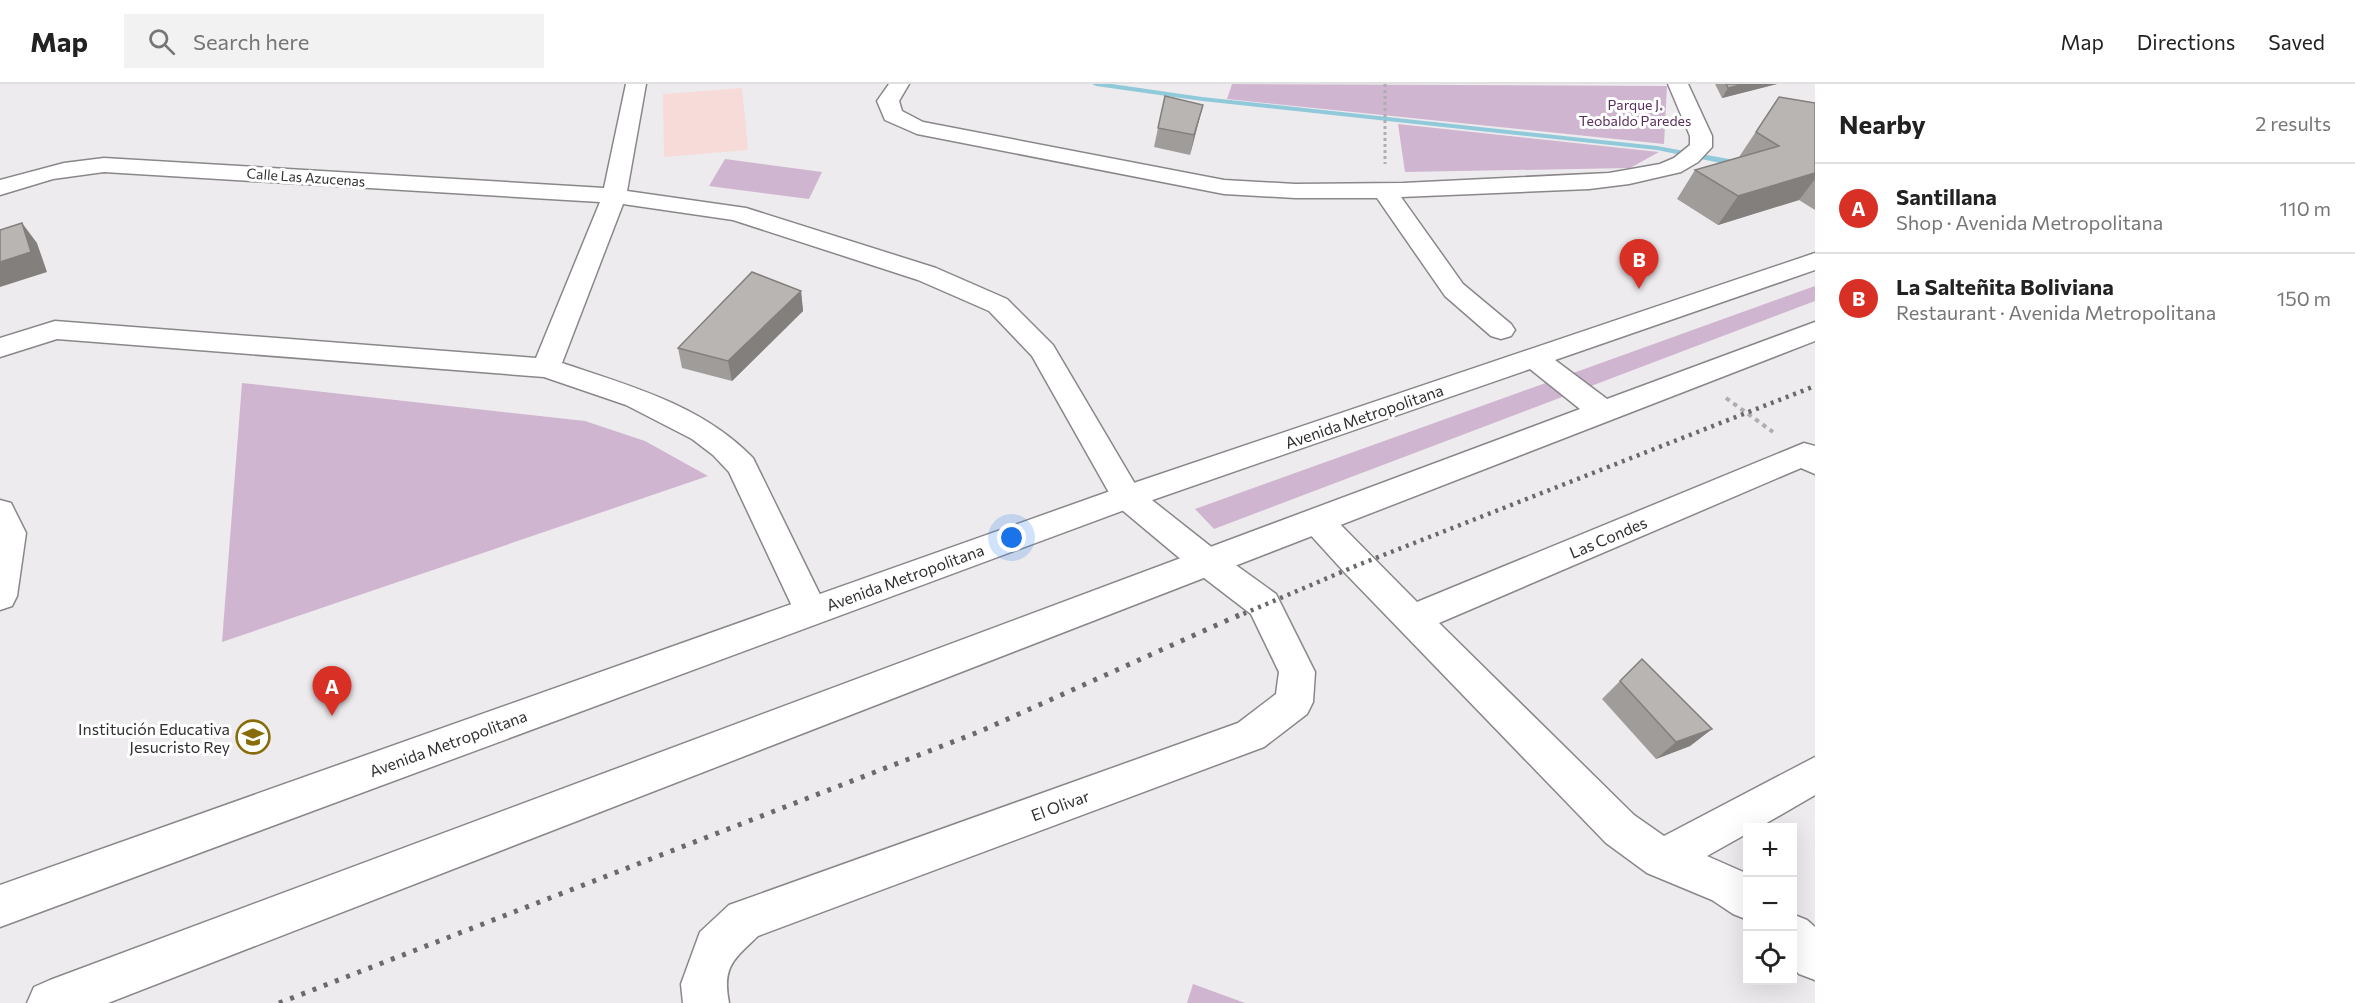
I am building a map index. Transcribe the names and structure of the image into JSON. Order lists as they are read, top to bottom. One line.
{"streets":{"street":["Calle Las Azucenas","Avenida Metropolitana","Las Condes","El Olivar"]},"crossings":[["Calle Las Azucenas","Avenida Metropolitana"],["Calle Las Azucenas","El Olivar"],["Avenida Metropolitana","El Olivar"]],"parks":["Parque J. Teobaldo Paredes"],"places":{"school or university":["Institución Educativa Jesucristo Rey"]},"page":{"header":"Map","search":"Search here","nav":["Map","Directions","Saved"],"heading":["Nearby","2 results"],"list":[{"mark":"A","name":"Santillana","note":"Shop · Avenida Metropolitana","value":"110 m"},{"mark":"B","name":"La Salteñita Boliviana","note":"Restaurant · Avenida Metropolitana","value":"150 m"}],"pins":["B","A"],"map_buttons":["+","−"]}}
